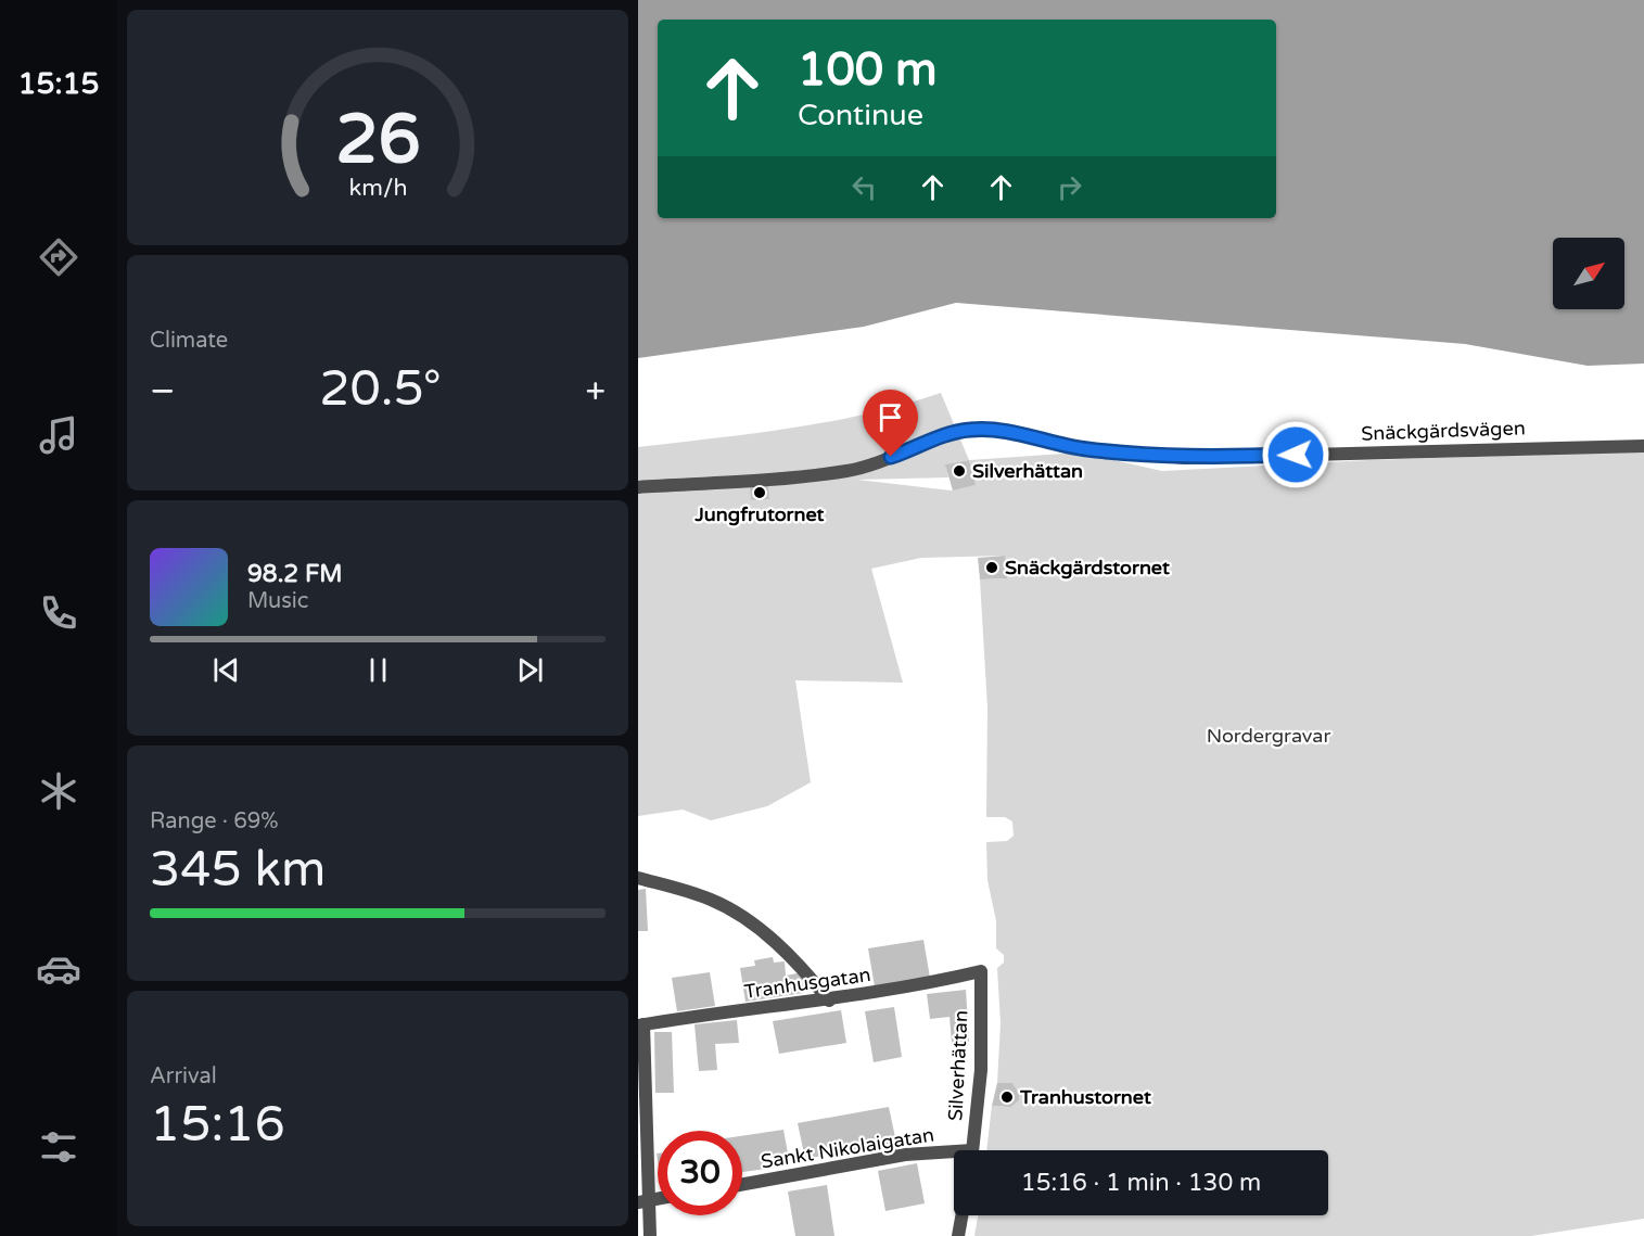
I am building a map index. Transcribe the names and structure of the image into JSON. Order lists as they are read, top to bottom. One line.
{"streets":{"street":["Snäckgärdsvägen","Tranhusgatan","Silverhättan","Sankt Nikolaigatan"]},"crossings":[["Tranhusgatan","Silverhättan"]],"parks":["Nordergravar"],"places":["Silverhättan","Jungfrutornet","Snäckgärdstornet","Tranhustornet"],"north":"top right","page":{"tabs":"15:15","turn":["100 m","Continue"],"tile":["Climate",["Range · 69%","345 km"],["Arrival","15:16"]],"heat":["−","20.5°","+"],"song":["98.2 FM","Music"],"limit":"30","trip":"15:16 · 1 min · 130 m","gauge":["26","km/h"]}}
